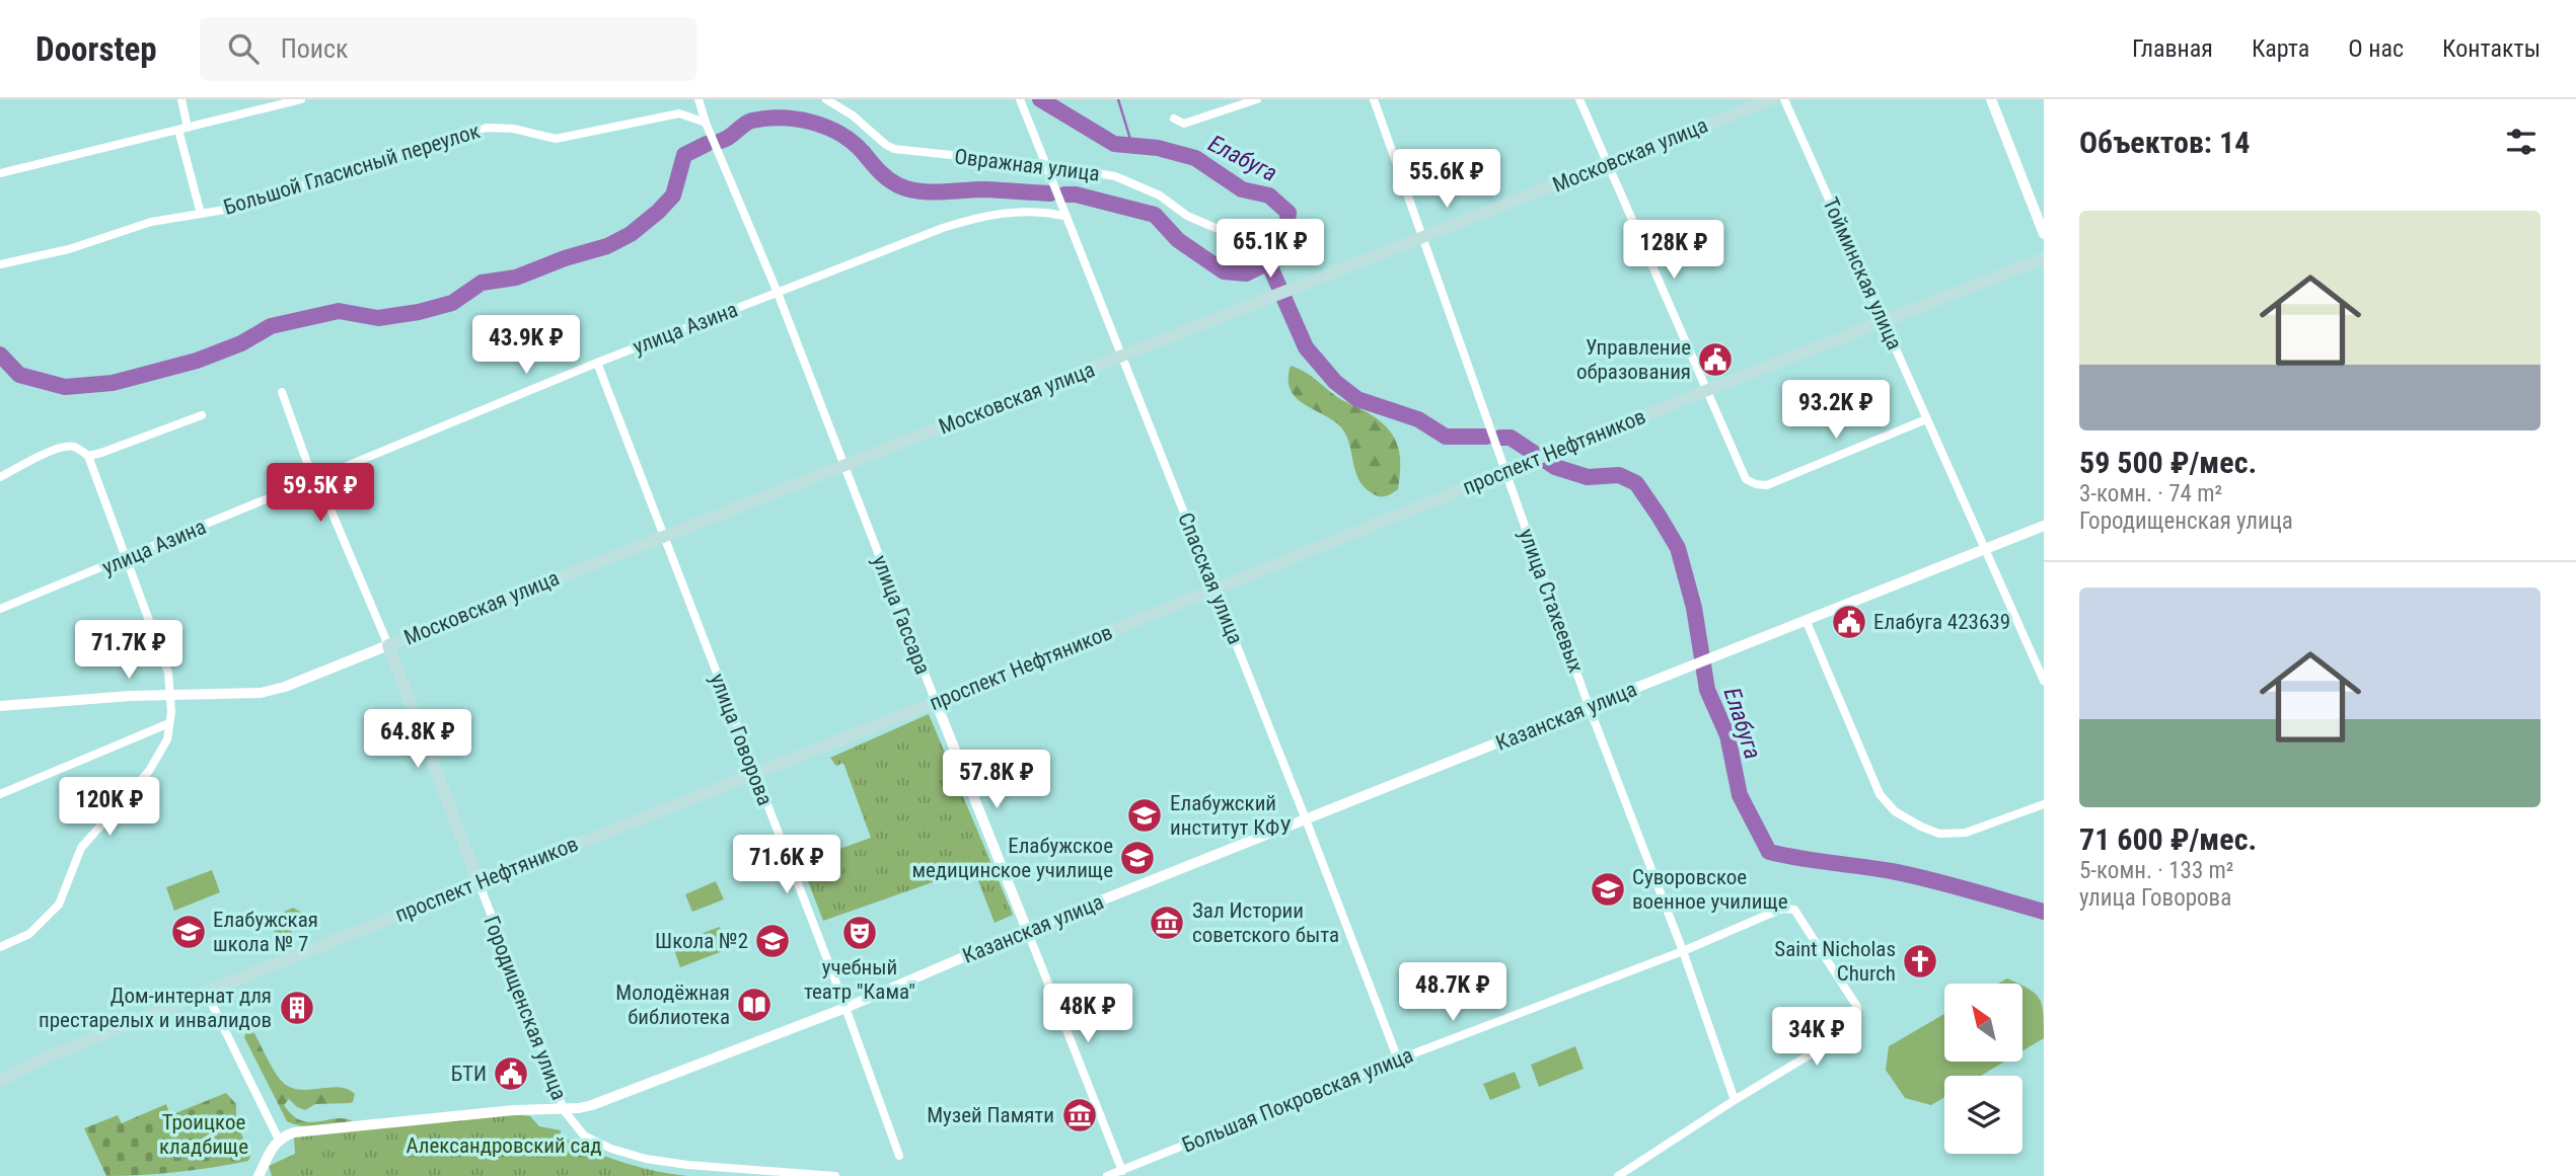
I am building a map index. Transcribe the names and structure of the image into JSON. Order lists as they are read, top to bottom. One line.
{"streets":{"main road":["Московская улица","проспект Нефтяников","Городищенская улица"],"street":["Овражная улица","Большой Гласисный переулок","Тойминская улица","улица Азина","Спасская улица","улица Стахеевых","улица Гассара","Казанская улица","улица Говорова","Большая Покровская улица"]},"crossings":[["Московская улица","Спасская улица"],["Московская улица","улица Стахеевых"],["Московская улица","улица Гассара"],["Московская улица","улица Говорова"],["Московская улица","Городищенская улица"],["Овражная улица","Спасская улица"],["Большой Гласисный переулок","улица Гассара"],["Тойминская улица","проспект Нефтяников"],["Тойминская улица","Казанская улица"],["улица Азина","Спасская улица"],["улица Азина","улица Гассара"],["улица Азина","улица Говорова"],["улица Азина","Городищенская улица"],["проспект Нефтяников","Спасская улица"],["проспект Нефтяников","улица Стахеевых"],["проспект Нефтяников","улица Гассара"],["проспект Нефтяников","улица Говорова"],["проспект Нефтяников","Городищенская улица"],["Спасская улица","Казанская улица"],["Спасская улица","Большая Покровская улица"],["улица Стахеевых","Казанская улица"],["улица Стахеевых","Большая Покровская улица"],["улица Гассара","Казанская улица"],["улица Гассара","Большая Покровская улица"],["Казанская улица","улица Говорова"],["Казанская улица","Городищенская улица"]],"water":["Елабуга"],"parks":["Троицкое кладбище","Александровский сад"],"places":{"public building":["Управление образования","Елабуга 423639","БТИ"],"school or university":["Елабужский институт КФУ","Елабужское медицинское училище","Суворовское военное училище","Елабужская школа № 7","Школа №2"],"museum":["Зал Истории советского быта","Музей Памяти"],"theatre":["учебный театр \"Кама\""],"church":["Saint Nicholas Church"],"library":["Молодёжная библиотека"],"building":["Дом-интернат для престарелых и инвалидов"]},"north":"top left","page":{"header":"Doorstep","search":"Поиск","nav":["Главная","Карта","О нас","Контакты"],"heading":"Объектов: 14","price":["55.6K ₽","65.1K ₽","128K ₽","43.9K ₽","93.2K ₽","59.5K ₽","71.7K ₽","64.8K ₽","57.8K ₽","120K ₽","71.6K ₽","48.7K ₽","48K ₽","34K ₽"],"list":[{"name":"59 500 ₽/мес.","note":"3-комн. · 74 m² · Городищенская улица"},{"name":"71 600 ₽/мес.","note":"5-комн. · 133 m² · улица Говорова"}]}}
